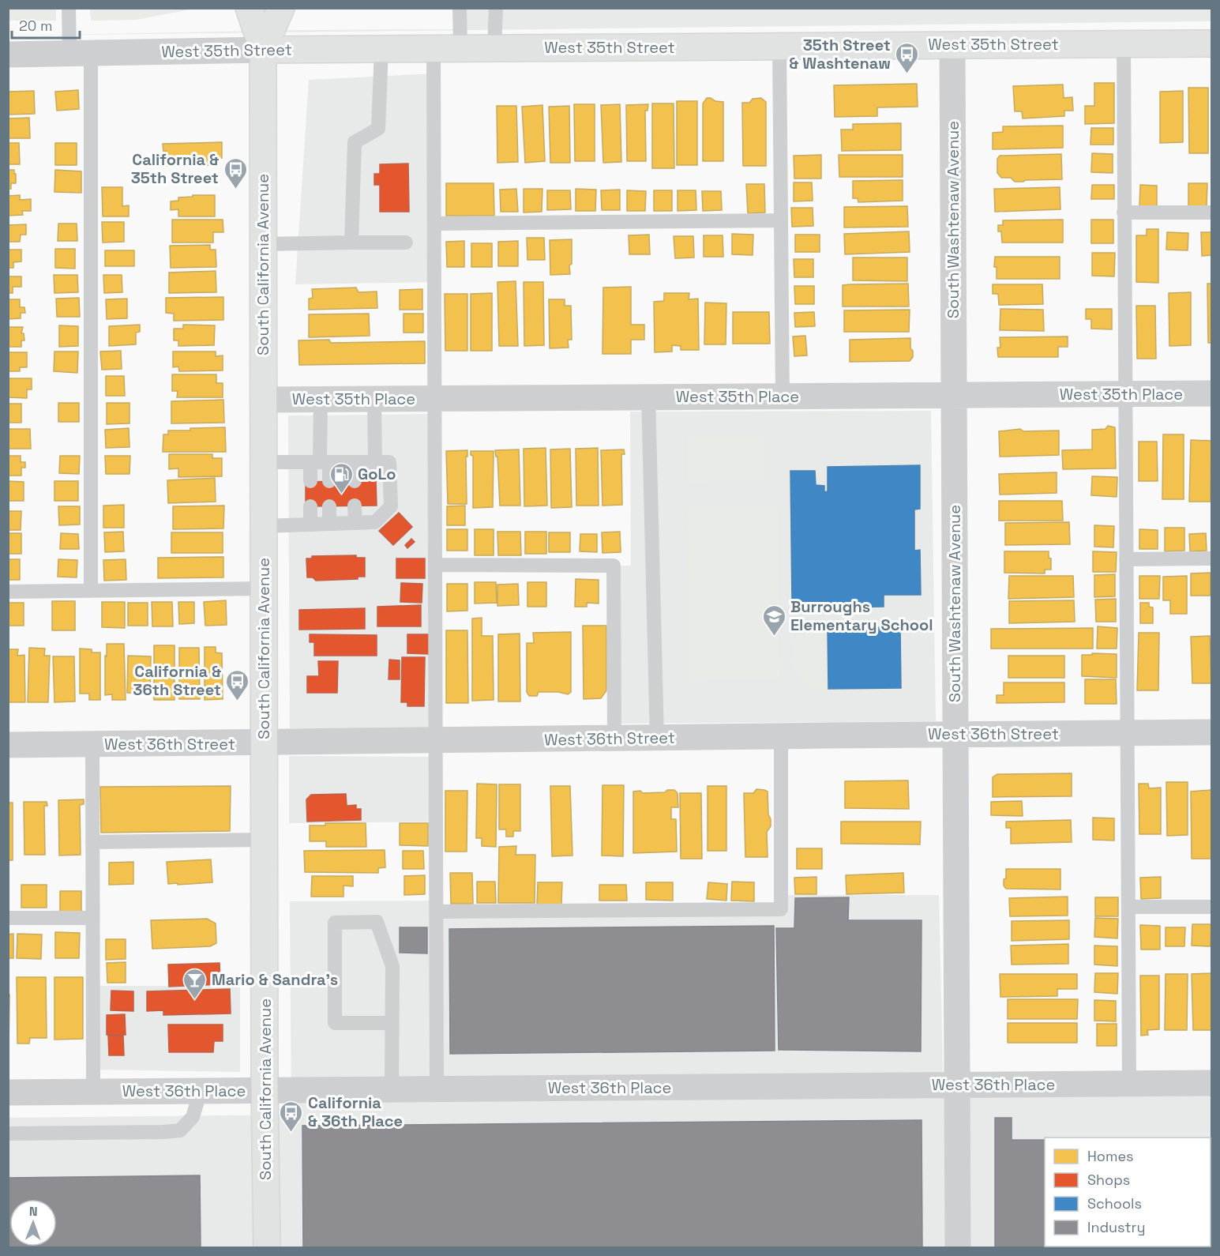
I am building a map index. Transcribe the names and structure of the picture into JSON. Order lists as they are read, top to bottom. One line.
{"streets":{"main road":["West 35th Street","South California Avenue"],"street":["South Washtenaw Avenue","West 35th Place","West 36th Street","West 36th Place"]},"crossings":[["West 35th Street","South Washtenaw Avenue"],["West 35th Street","South California Avenue"],["South Washtenaw Avenue","West 35th Place"],["South Washtenaw Avenue","West 36th Street"],["South Washtenaw Avenue","West 36th Place"],["South California Avenue","West 35th Place"],["South California Avenue","West 36th Street"],["South California Avenue","West 36th Place"]],"places":{"bus stop":["35th Street & Washtenaw","California & 35th Street","California & 36th Street","California & 36th Place"],"fuel station":["GoLo"],"school or university":["Burroughs Elementary School"],"bar":["Mario & Sandra’s"]},"legend":["Homes","Shops","Schools","Industry"],"scale_bar":"20 m","north":"top"}
